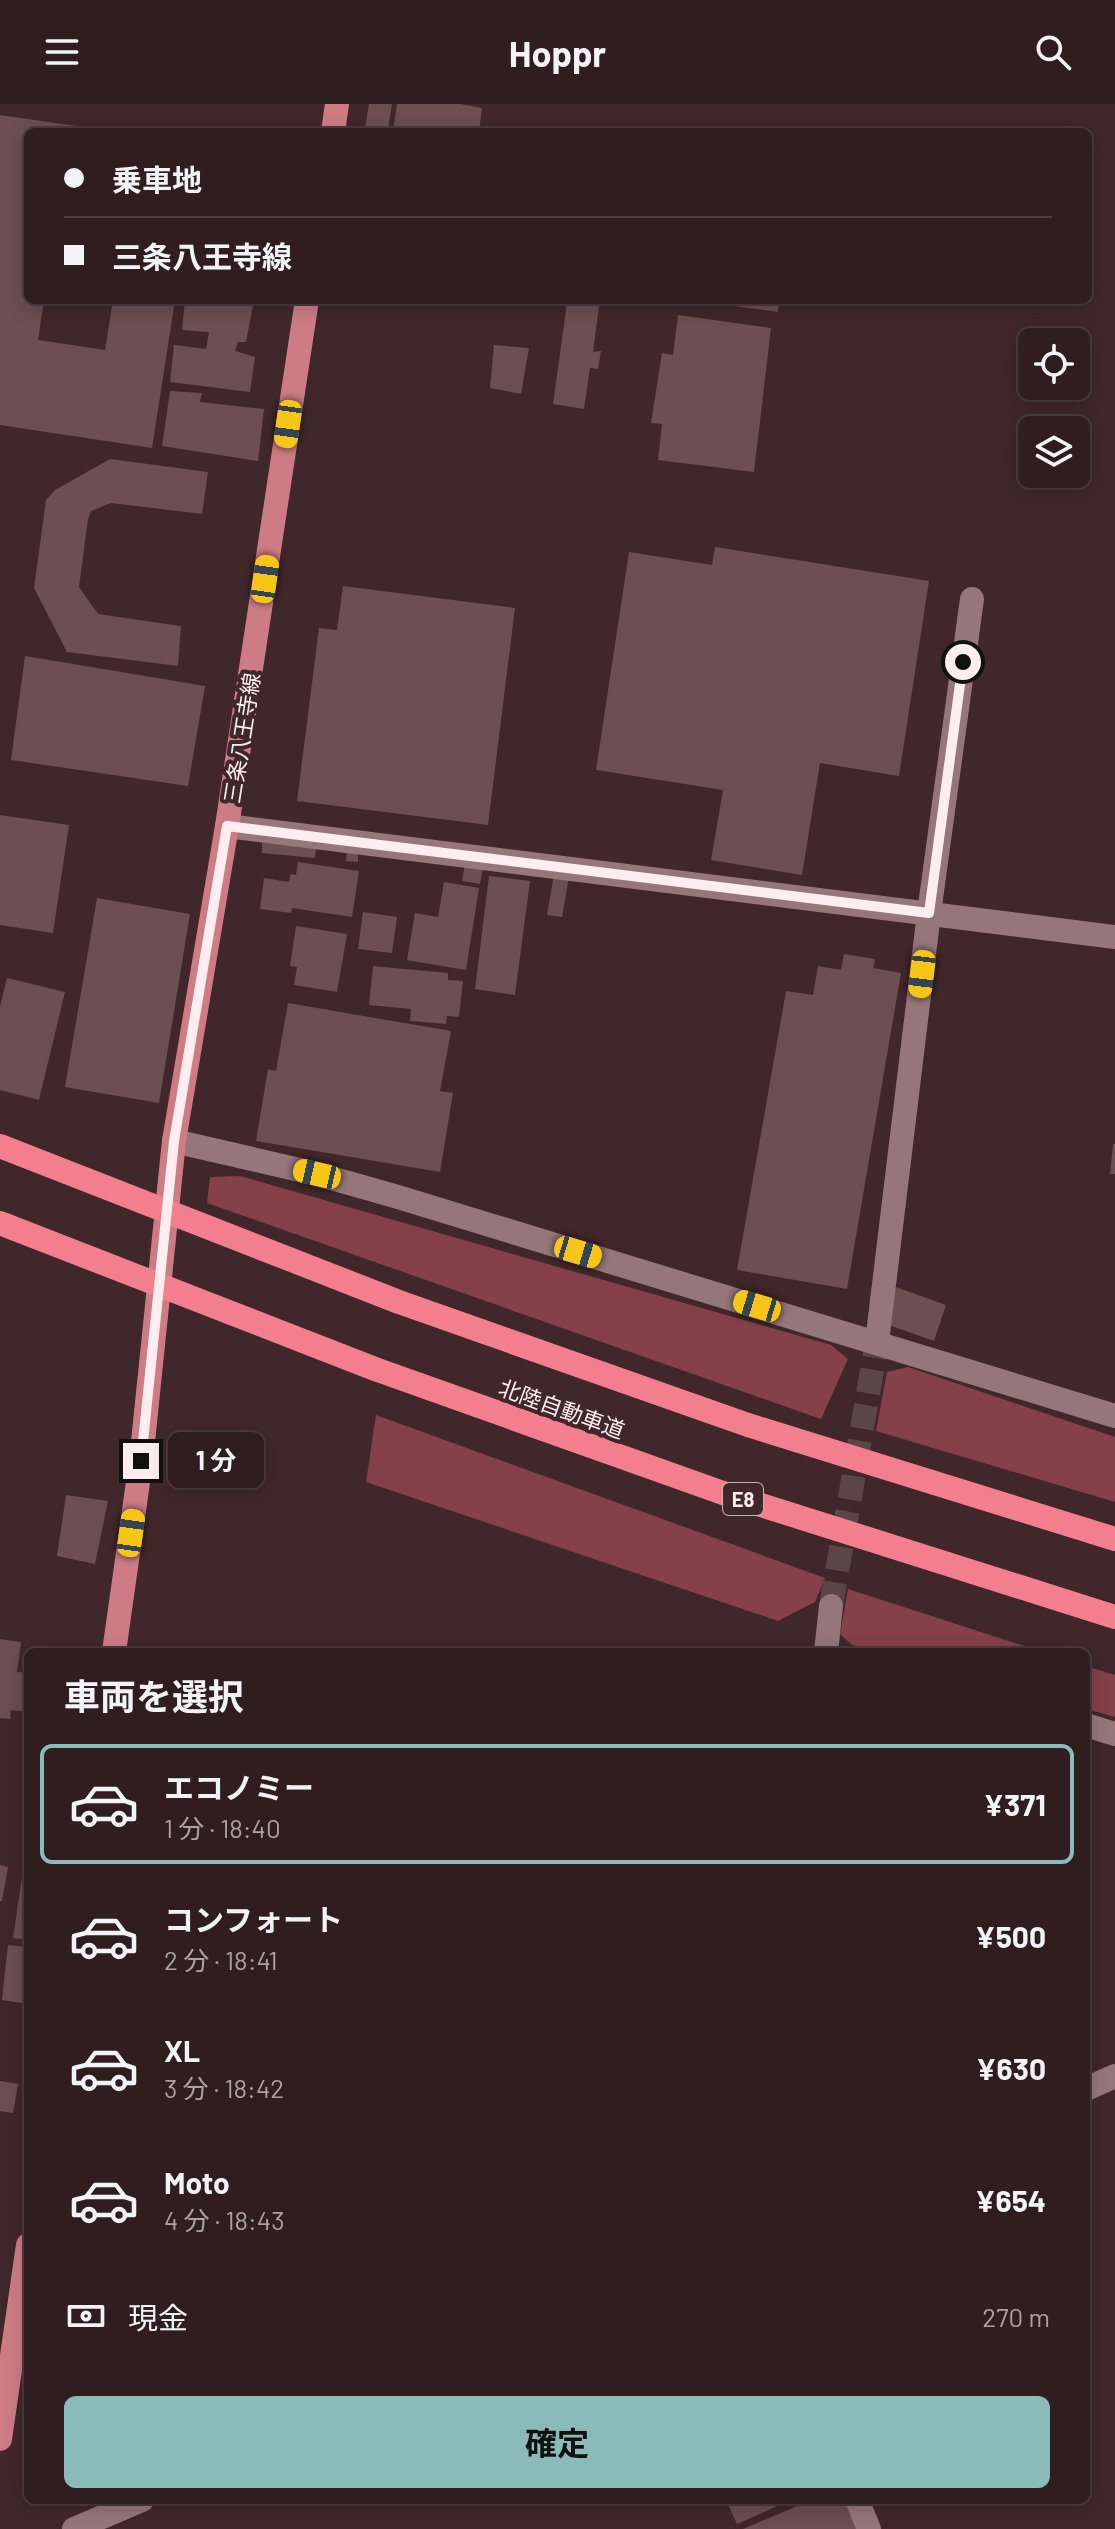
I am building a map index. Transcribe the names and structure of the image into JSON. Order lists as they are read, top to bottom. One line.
{"streets":{"highway":["北陸自動車道","E8"],"main road":["三条八王寺線"]},"page":{"header":"Hoppr","banner":["乗車地","三条八王寺線"],"bubble":"1 分","heading":"車両を選択","list":[{"name":"エコノミー","note":"1 分 · 18:40","value":"¥371"},{"name":"コンフォート","note":"2 分 · 18:41","value":"¥500"},{"name":"XL","note":"3 分 · 18:42","value":"¥630"},{"name":"Moto","note":"4 分 · 18:43","value":"¥654"}],"pay":["現金","270 m"],"buttons":"確定"}}
